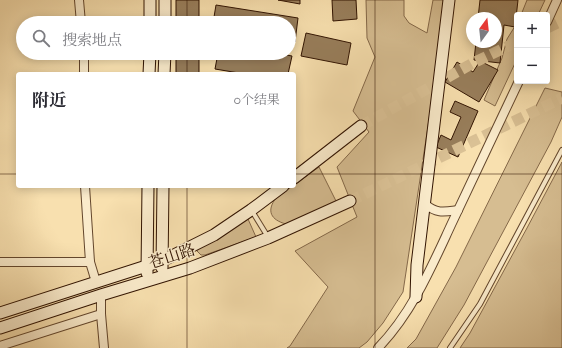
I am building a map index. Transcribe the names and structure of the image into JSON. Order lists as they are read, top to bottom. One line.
{"streets":{"main road":["苍山路"]},"north":"top","page":{"map_buttons":["+","−"],"search":"搜索地点","heading":["附近","0个结果"]}}
